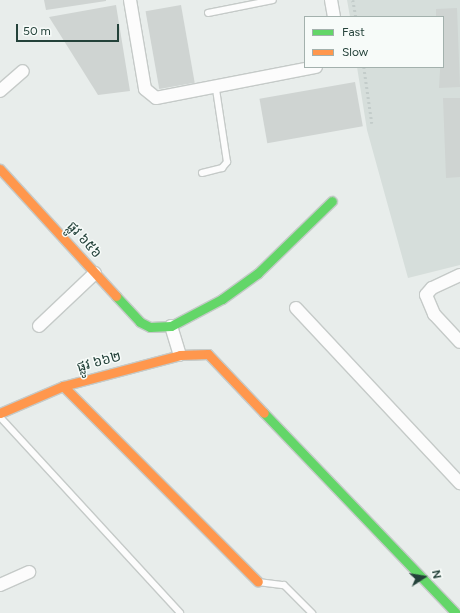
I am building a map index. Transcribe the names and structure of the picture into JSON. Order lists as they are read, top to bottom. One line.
{"streets":{"street":["ផ្លូវ ៦៥៦","ផ្លូវ ៦៦២"]},"legend":["Fast","Slow"],"scale_bar":"50 m","north":"right"}
